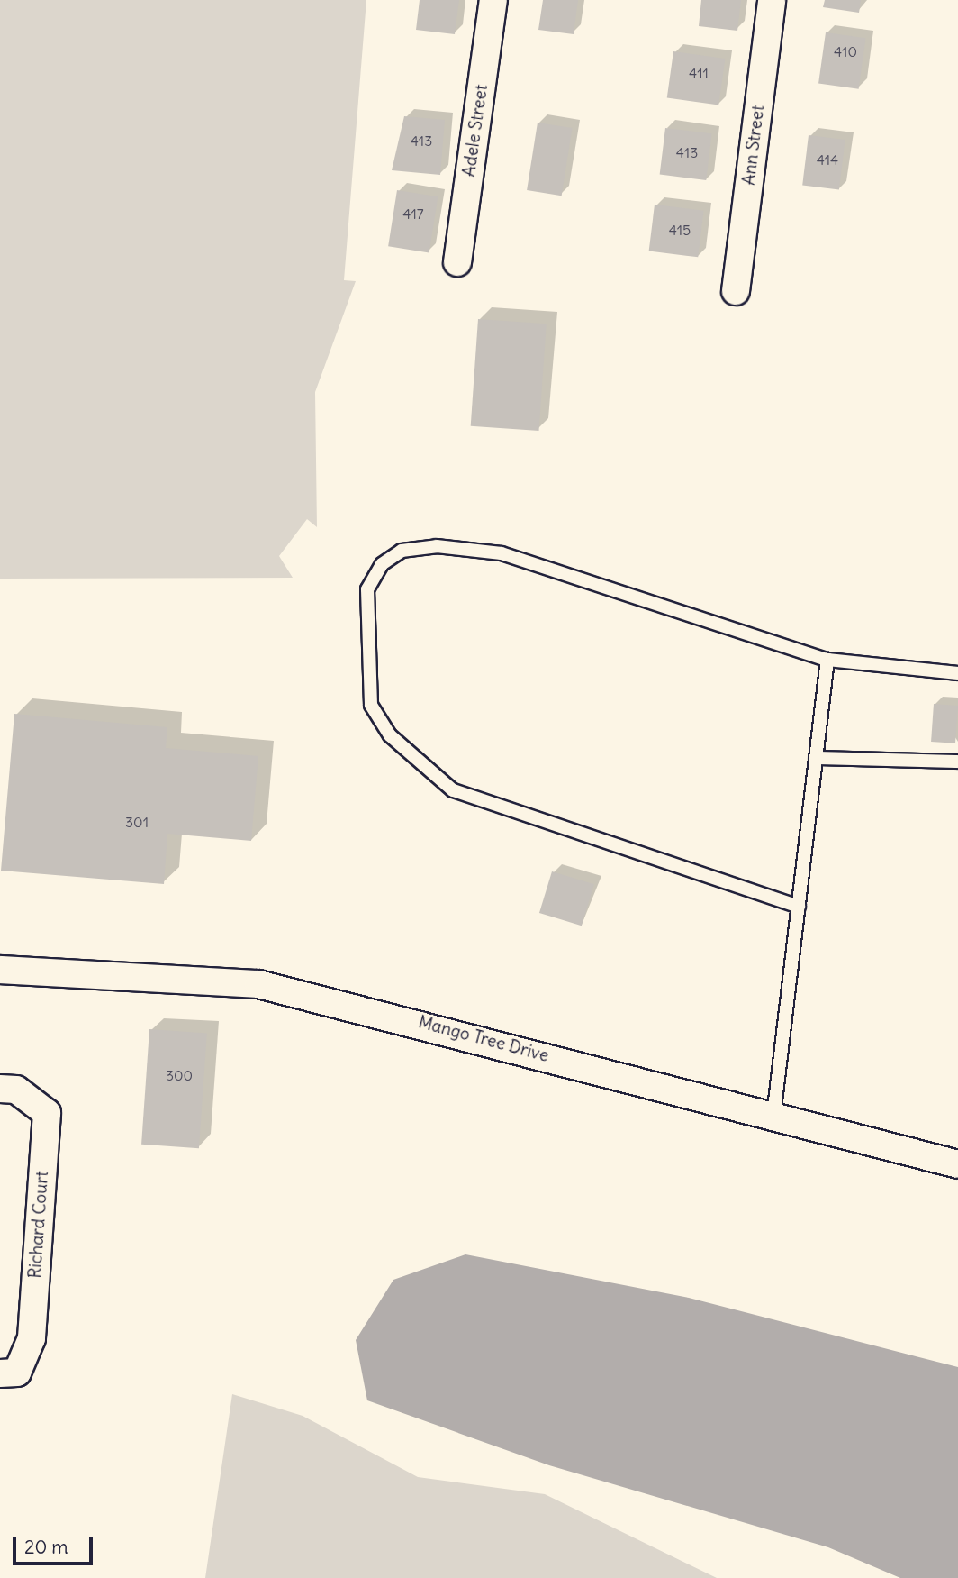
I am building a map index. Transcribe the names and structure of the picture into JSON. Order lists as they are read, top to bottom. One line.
{"streets":{"street":["Adele Street","Ann Street","Mango Tree Drive","Richard Court"]},"house_numbers":["410","411","413","413","414","417","415","301","300"],"scale_bar":"20 m"}
